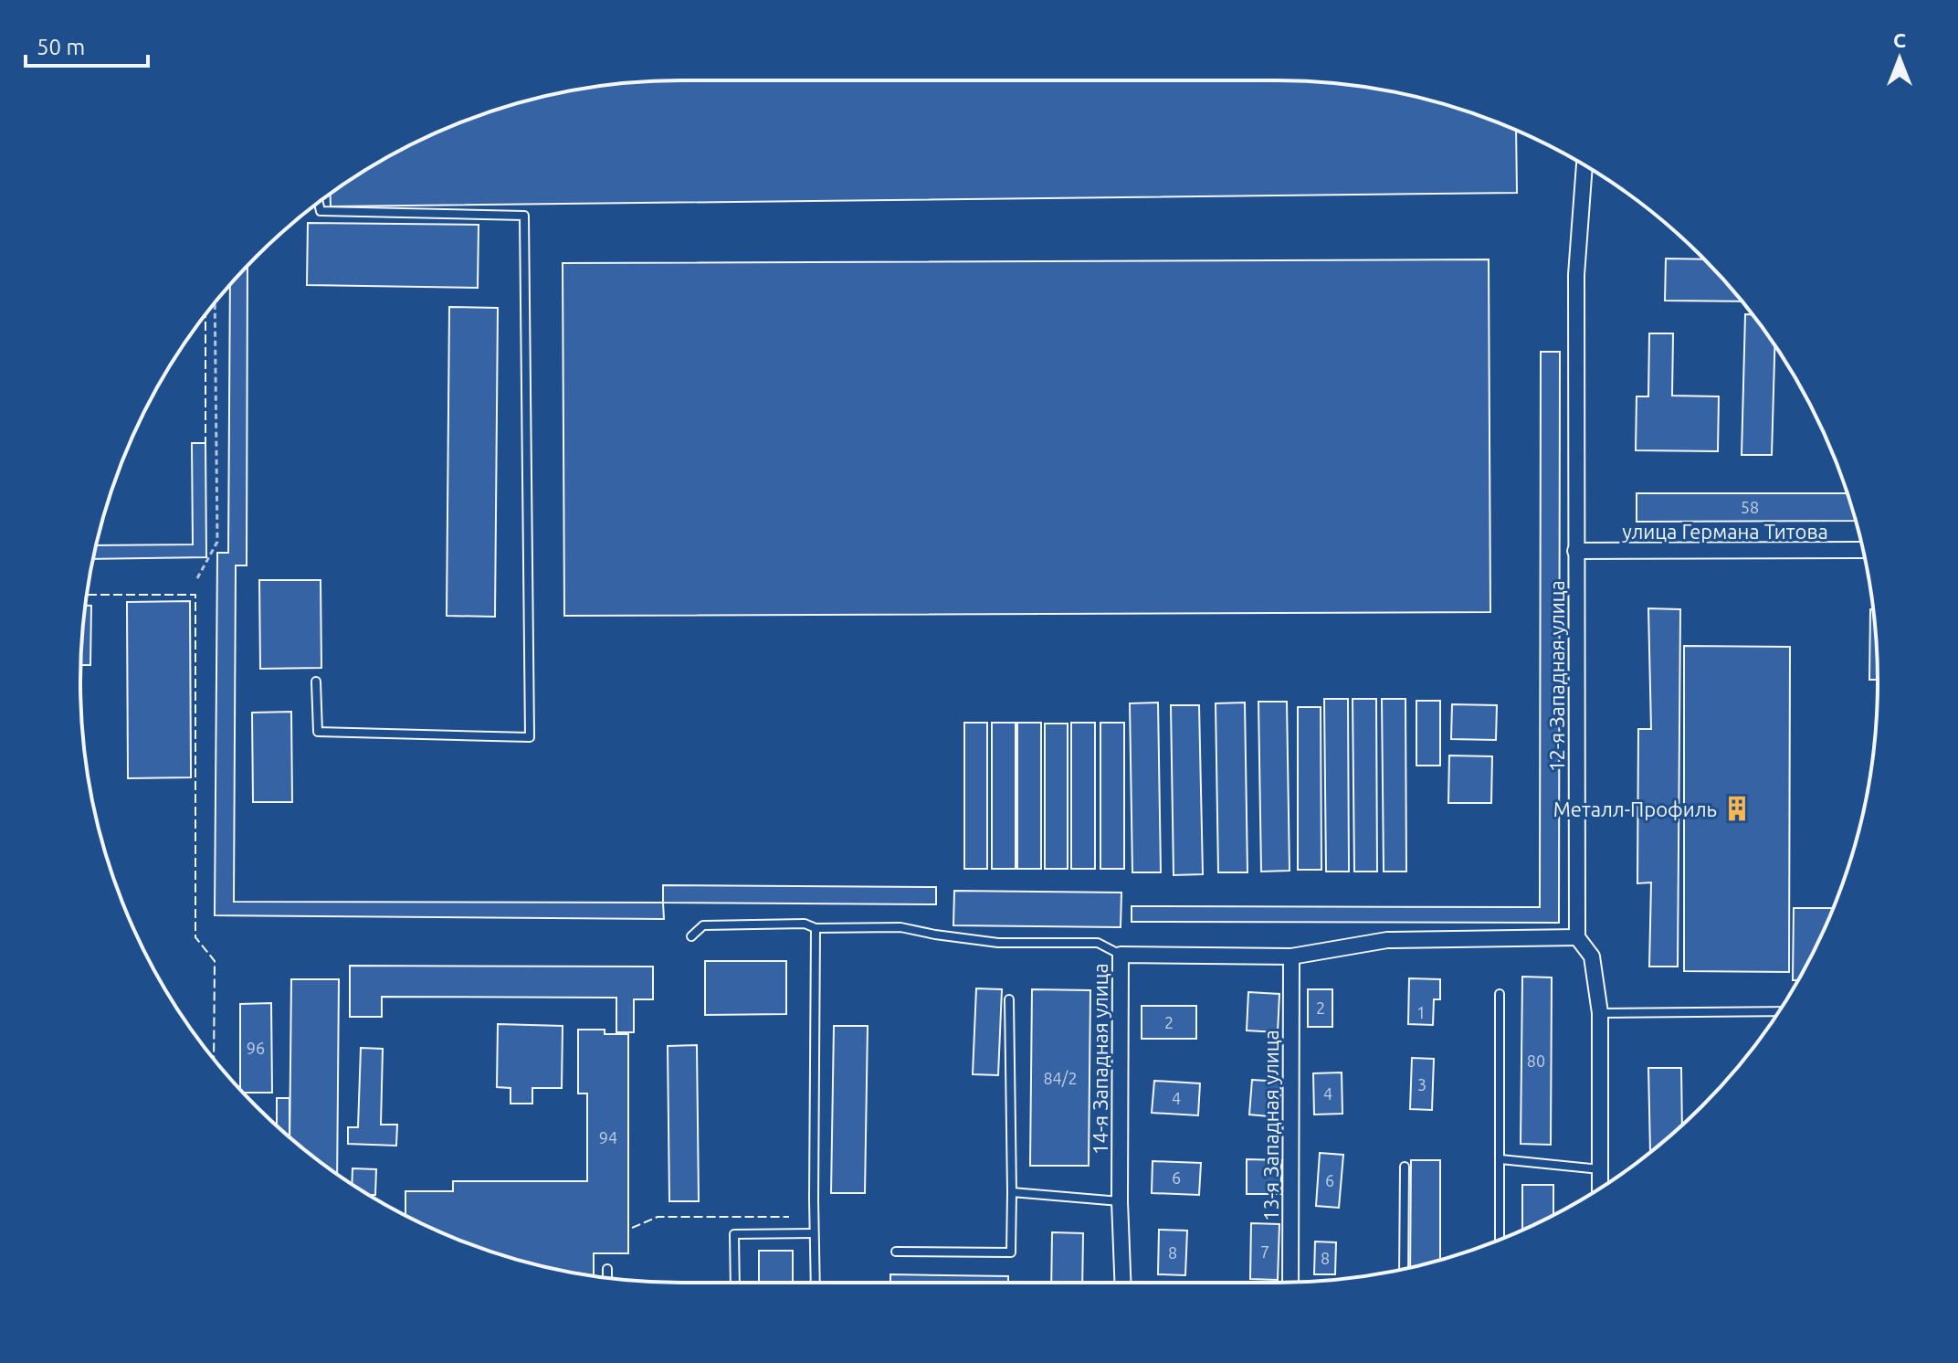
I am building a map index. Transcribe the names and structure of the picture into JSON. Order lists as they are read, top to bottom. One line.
{"streets":{"street":["улица Германа Титова","12-я Западная улица","14-я Западная улица","13-я Западная улица"]},"crossings":[["улица Германа Титова","12-я Западная улица"]],"places":{"building":["Металл-Профиль"]},"house_numbers":["58","2","1","2","96","80","84/2","3","4","4","94","6","6","7","8","8"],"scale_bar":"50 m","north":"top"}
